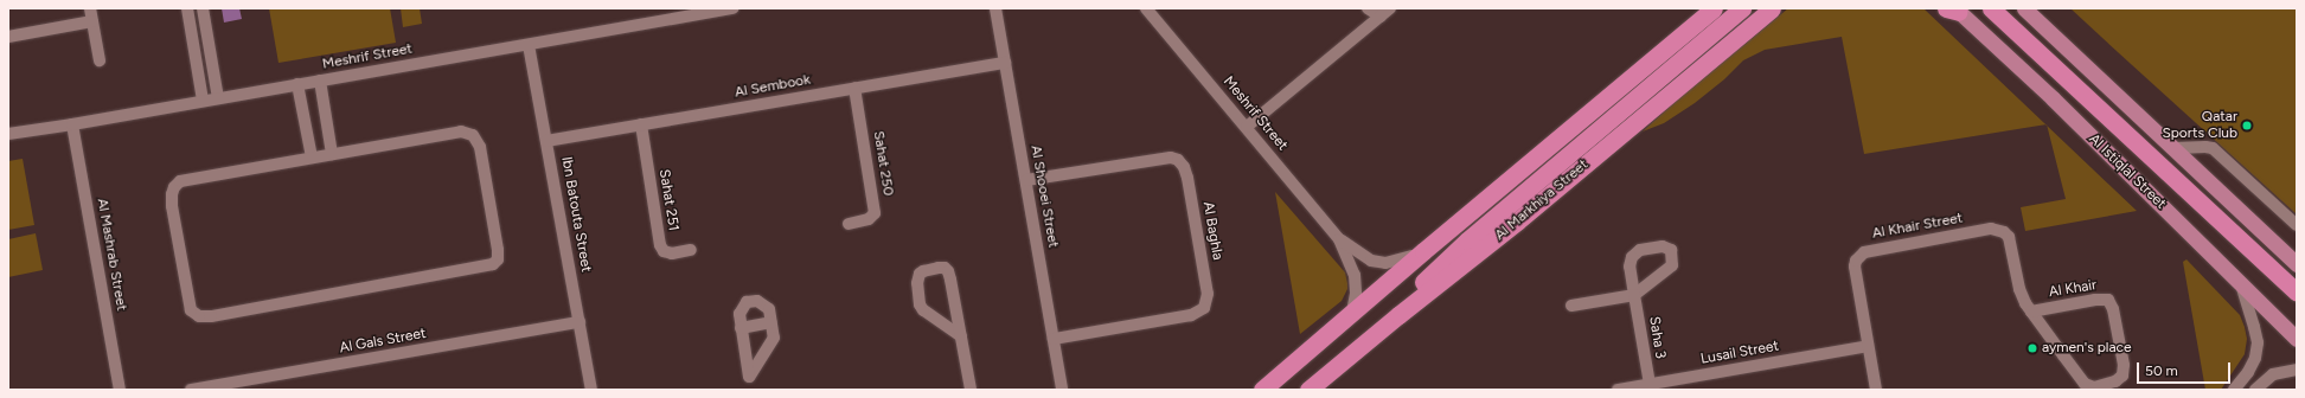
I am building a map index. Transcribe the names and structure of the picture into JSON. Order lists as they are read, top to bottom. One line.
{"streets":{"highway":["Al Markhiya Street"],"main road":["Al Istiqlal Street"],"street":["Meshrif Street","Al Sembook","Sahat 250","Al Shooei Street","Sahat 251","Ibn Batouta Street","Al Khair Street","Al Baghla","Al Mashrab Street","Al Khair","Saha 3","Al Gals Street","Lusail Street"]},"crossings":[["Meshrif Street","Ibn Batouta Street"],["Meshrif Street","Al Mashrab Street"],["Al Sembook","Sahat 250"],["Al Sembook","Al Shooei Street"],["Al Sembook","Sahat 251"],["Al Sembook","Ibn Batouta Street"],["Al Shooei Street","Al Baghla"],["Ibn Batouta Street","Al Gals Street"],["Al Khair Street","Al Khair"],["Al Khair Street","Lusail Street"],["Saha 3","Lusail Street"]],"places":["Qatar Sports Club","aymen's place"],"scale_bar":"50 m"}
